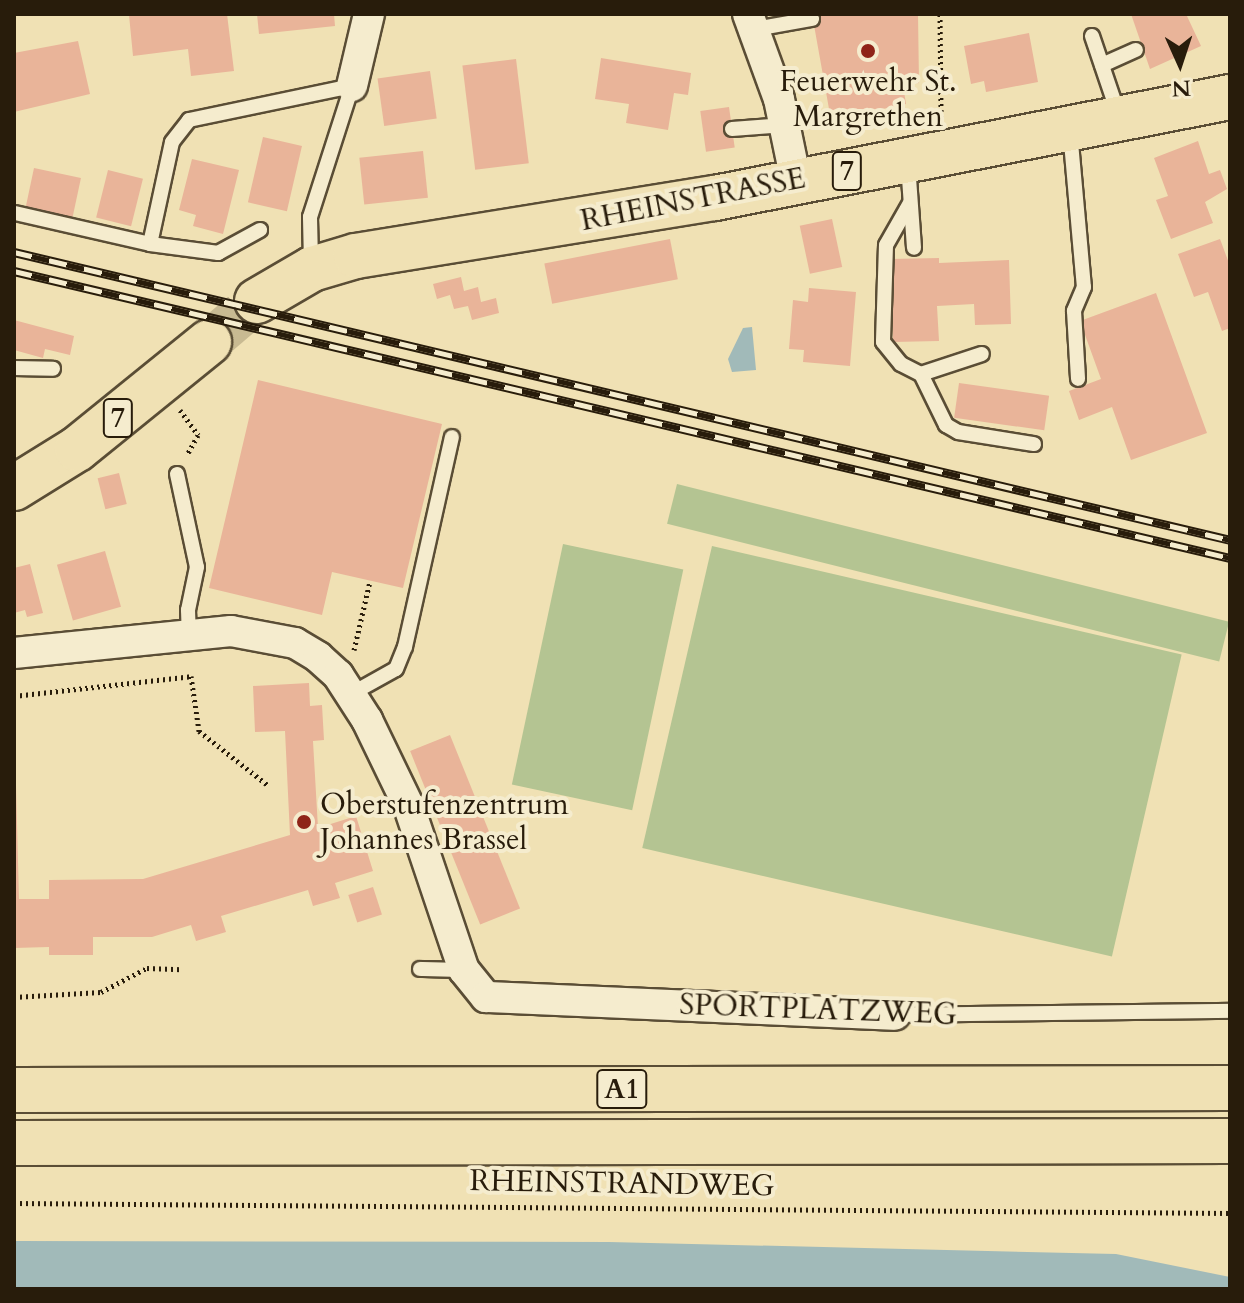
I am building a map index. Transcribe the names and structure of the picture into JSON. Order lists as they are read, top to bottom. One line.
{"streets":{"main road":["7","RHEINSTRASSE","A1"],"street":["SPORTPLATZWEG"],"path":["RHEINSTRANDWEG"]},"places":["Feuerwehr St. Margrethen","Oberstufenzentrum Johannes Brassel"],"north":"bottom"}
